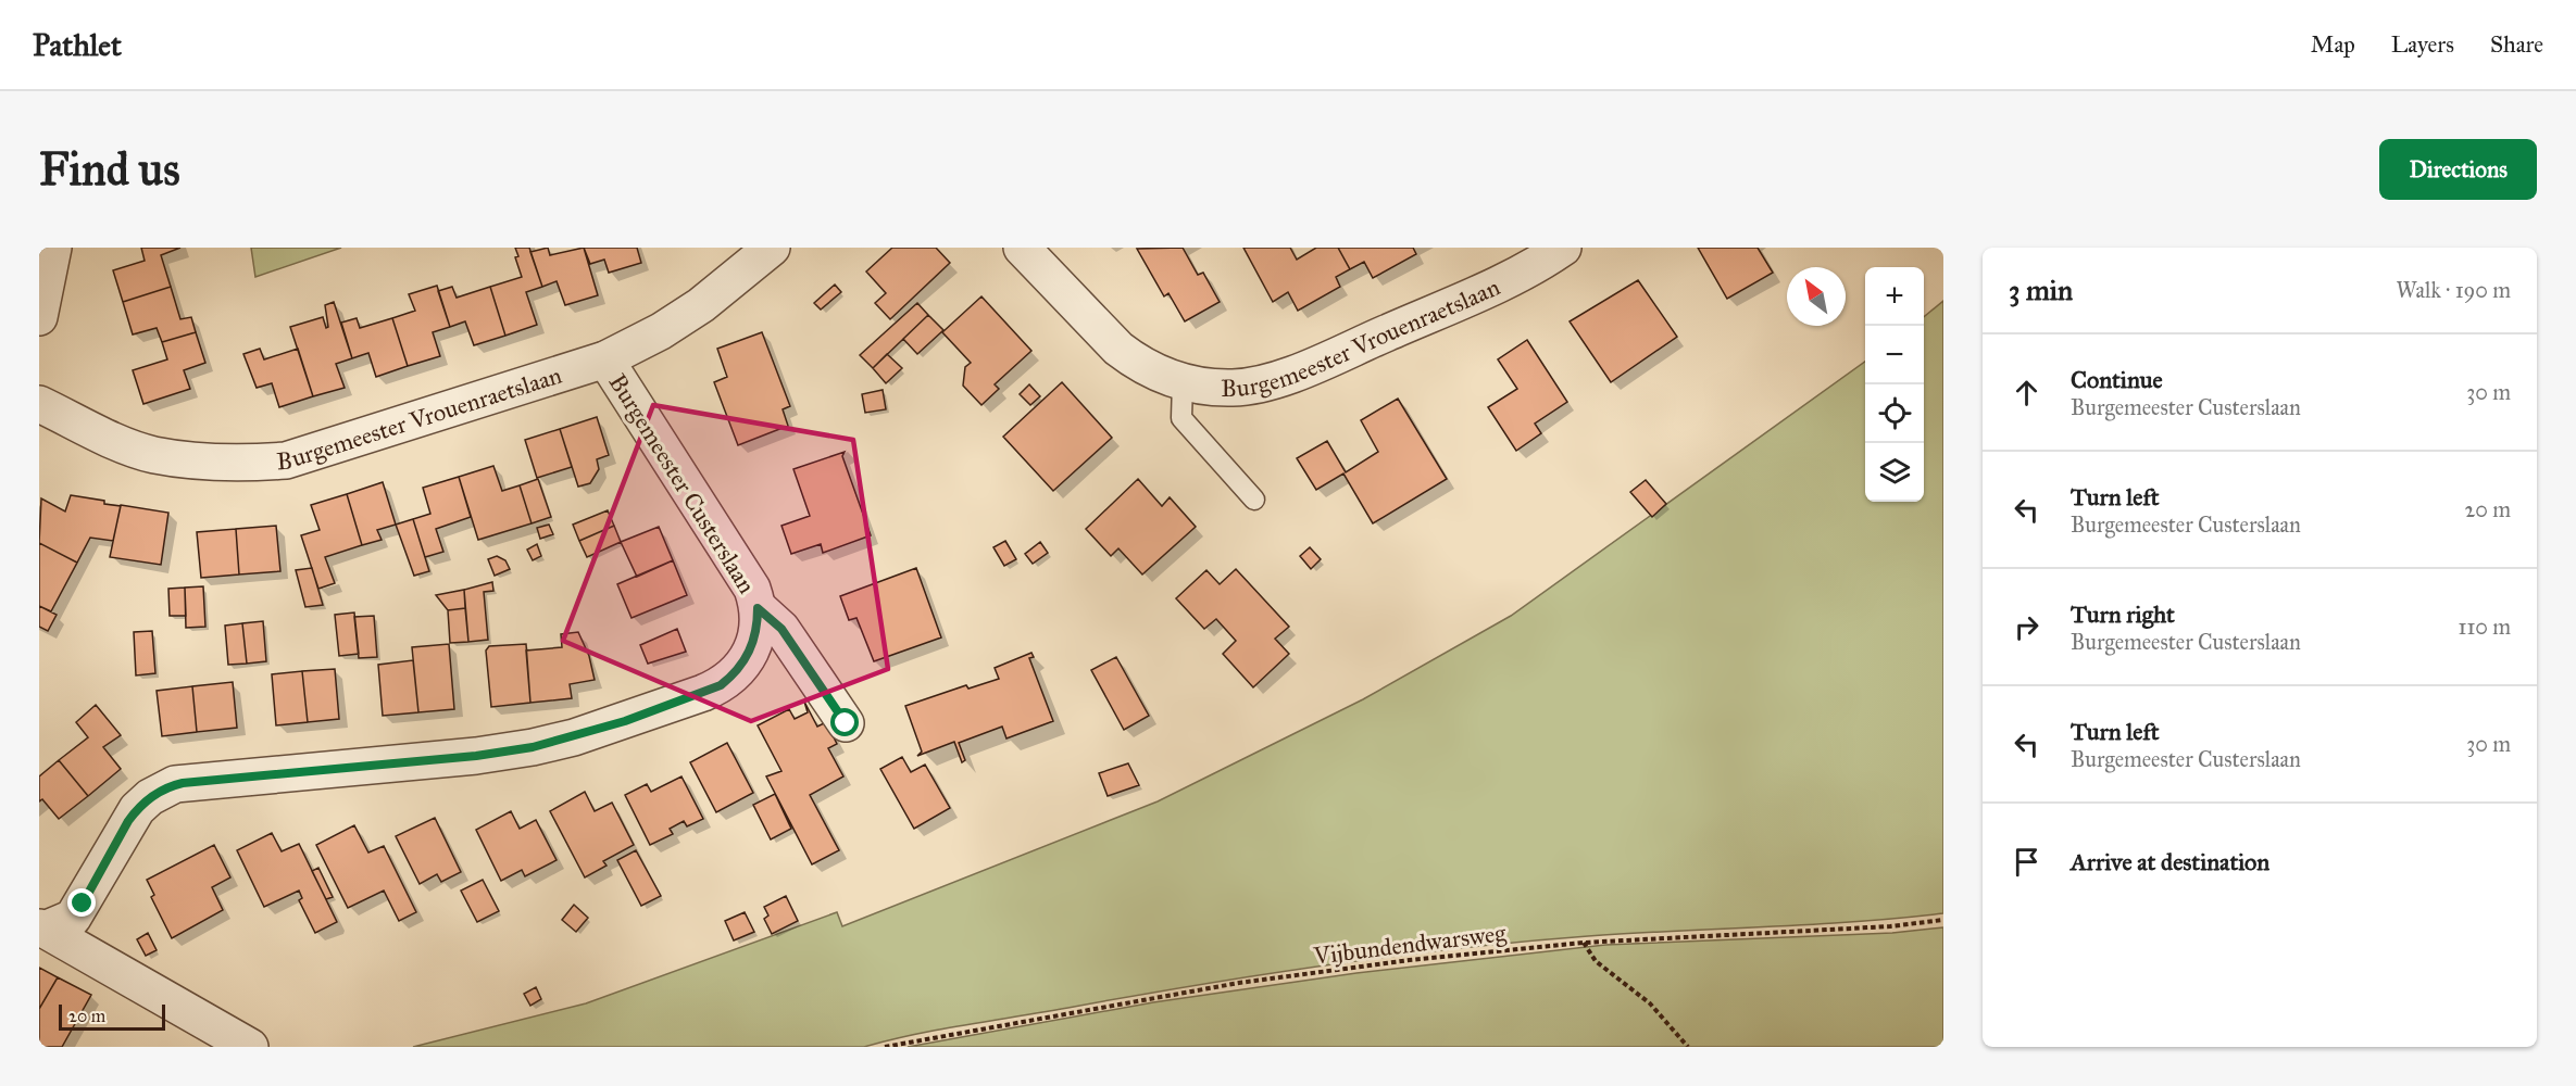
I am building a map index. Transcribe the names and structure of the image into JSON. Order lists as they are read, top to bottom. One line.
{"streets":{"street":["Burgemeester Vrouenraetslaan","Burgemeester Custerslaan"],"path":["Vijbundendwarsweg"]},"crossings":[["Burgemeester Vrouenraetslaan","Burgemeester Custerslaan"]],"scale_bar":"20 m","north":"top left","page":{"header":"Pathlet","nav":["Map","Layers","Share"],"buttons":"Directions","title":"Find us","heading":["3 min","Walk · 190 m"],"map_buttons":["+","−"],"list":[["Continue","Burgemeester Custerslaan","30 m"],["Turn left","Burgemeester Custerslaan","20 m"],["Turn right","Burgemeester Custerslaan","110 m"],["Turn left","Burgemeester Custerslaan","30 m"],"Arrive at destination"],"scale":"20 m"}}
